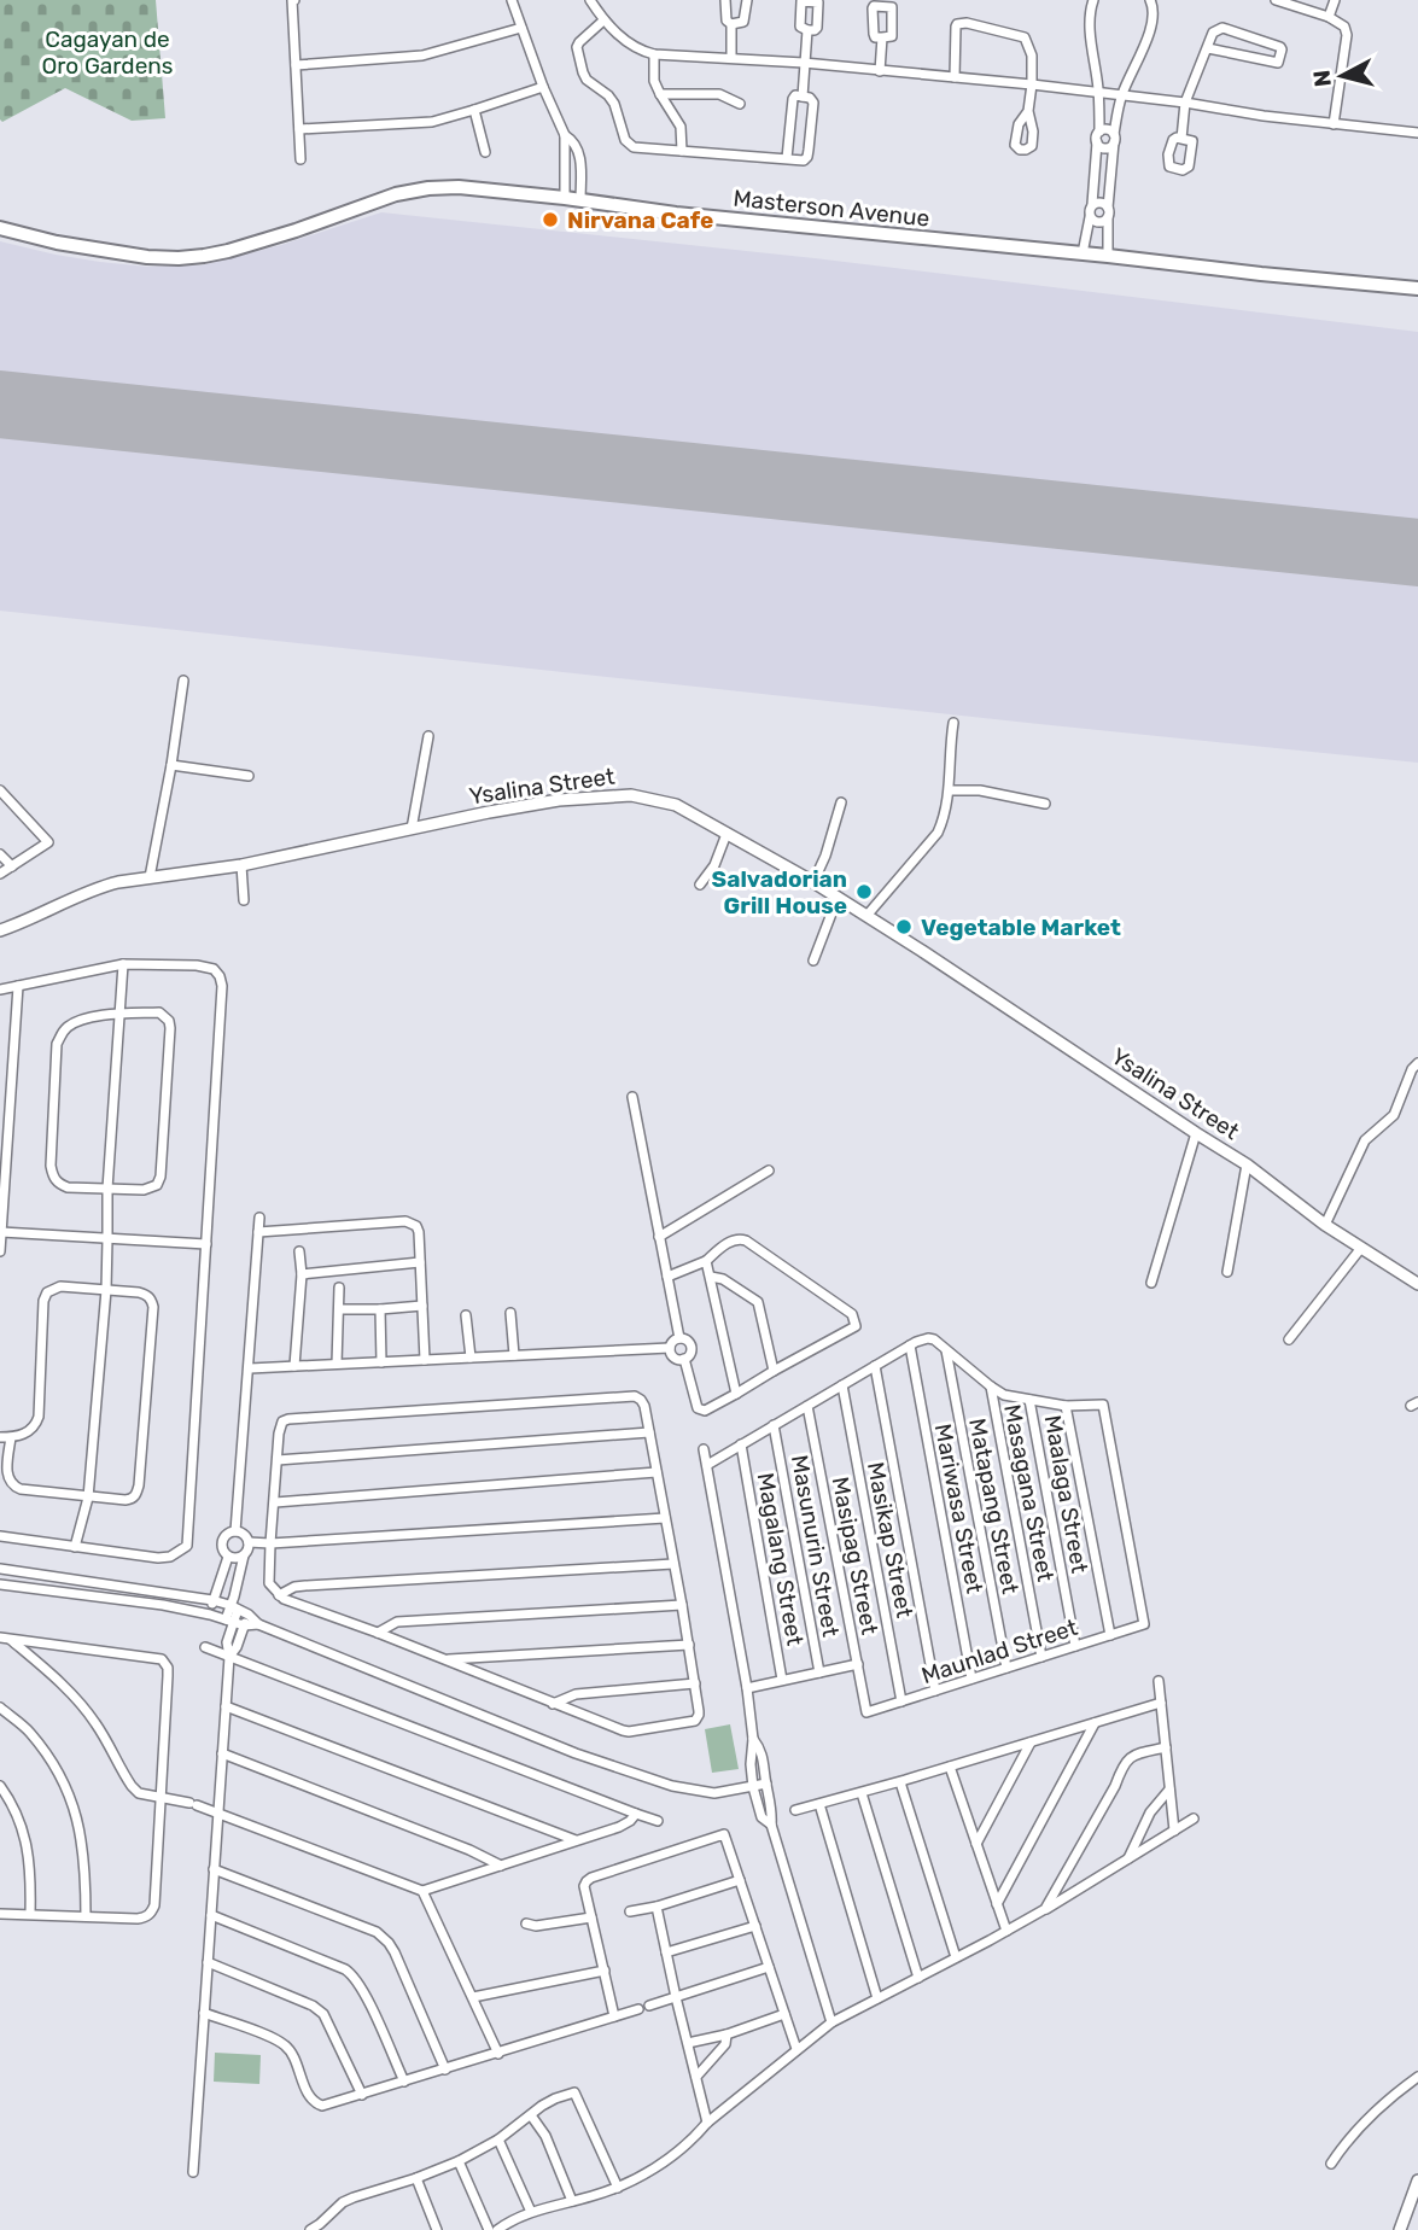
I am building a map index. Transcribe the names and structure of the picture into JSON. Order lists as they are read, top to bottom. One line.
{"streets":{"main road":["Masterson Avenue"],"street":["Ysalina Street","Masagana Street","Maalaga Street","Matapang Street","Mariwasa Street","Masikap Street","Masunurin Street","Masipag Street","Magalang Street","Maunlad Street"]},"crossings":[["Masagana Street","Maunlad Street"],["Maalaga Street","Maunlad Street"],["Matapang Street","Maunlad Street"],["Mariwasa Street","Maunlad Street"],["Masikap Street","Maunlad Street"],["Masipag Street","Maunlad Street"]],"parks":["Cagayan de Oro Gardens"],"places":["Nirvana Cafe","Salvadorian Grill House","Vegetable Market"],"north":"left"}
